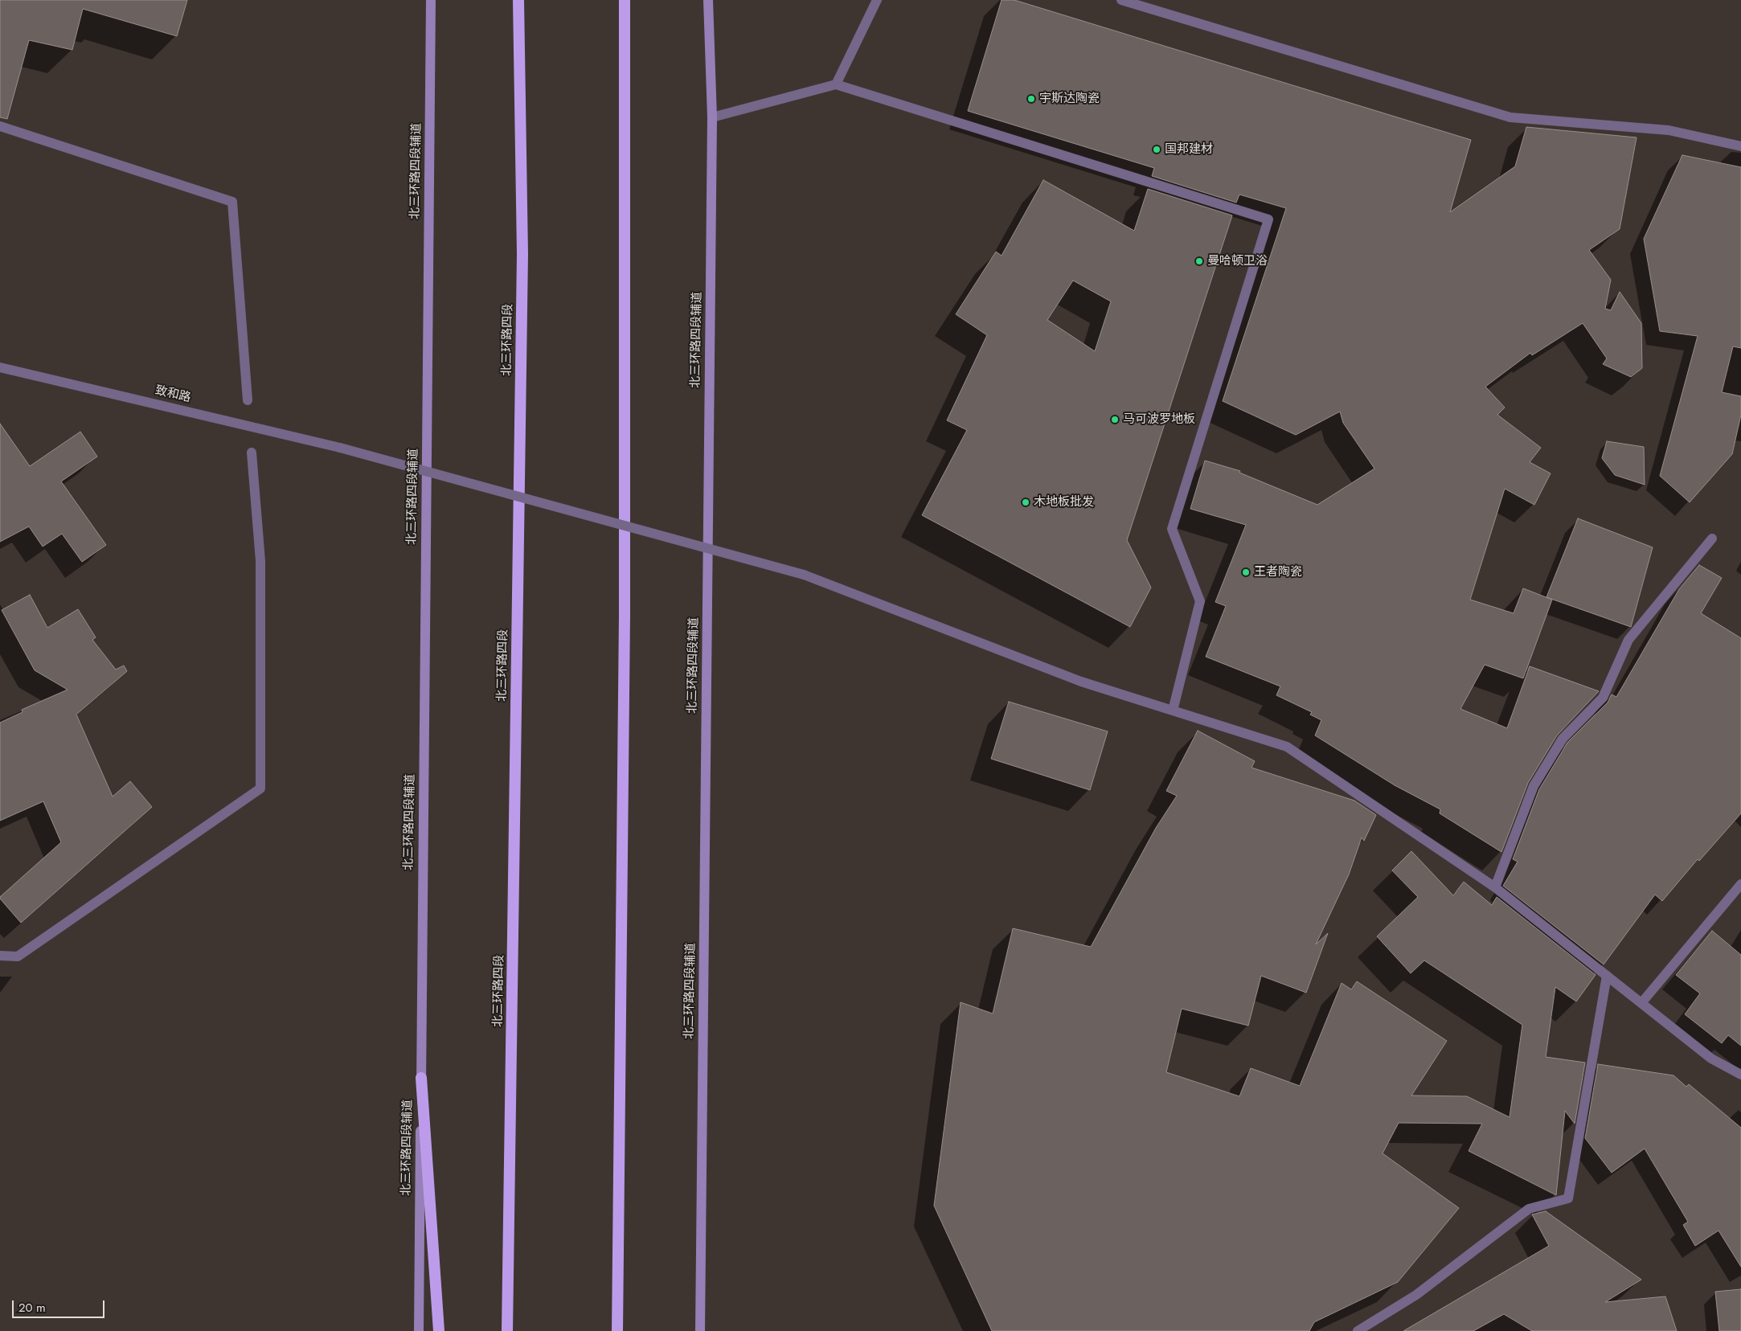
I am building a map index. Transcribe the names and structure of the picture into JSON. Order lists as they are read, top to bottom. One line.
{"streets":{"highway":["北三环路四段"],"main road":["北三环路四段辅道"],"street":["致和路"]},"places":["宇斯达陶瓷","国邦建材","曼哈顿卫浴","马可波罗地板","木地板批发","王者陶瓷"],"scale_bar":"20 m"}
